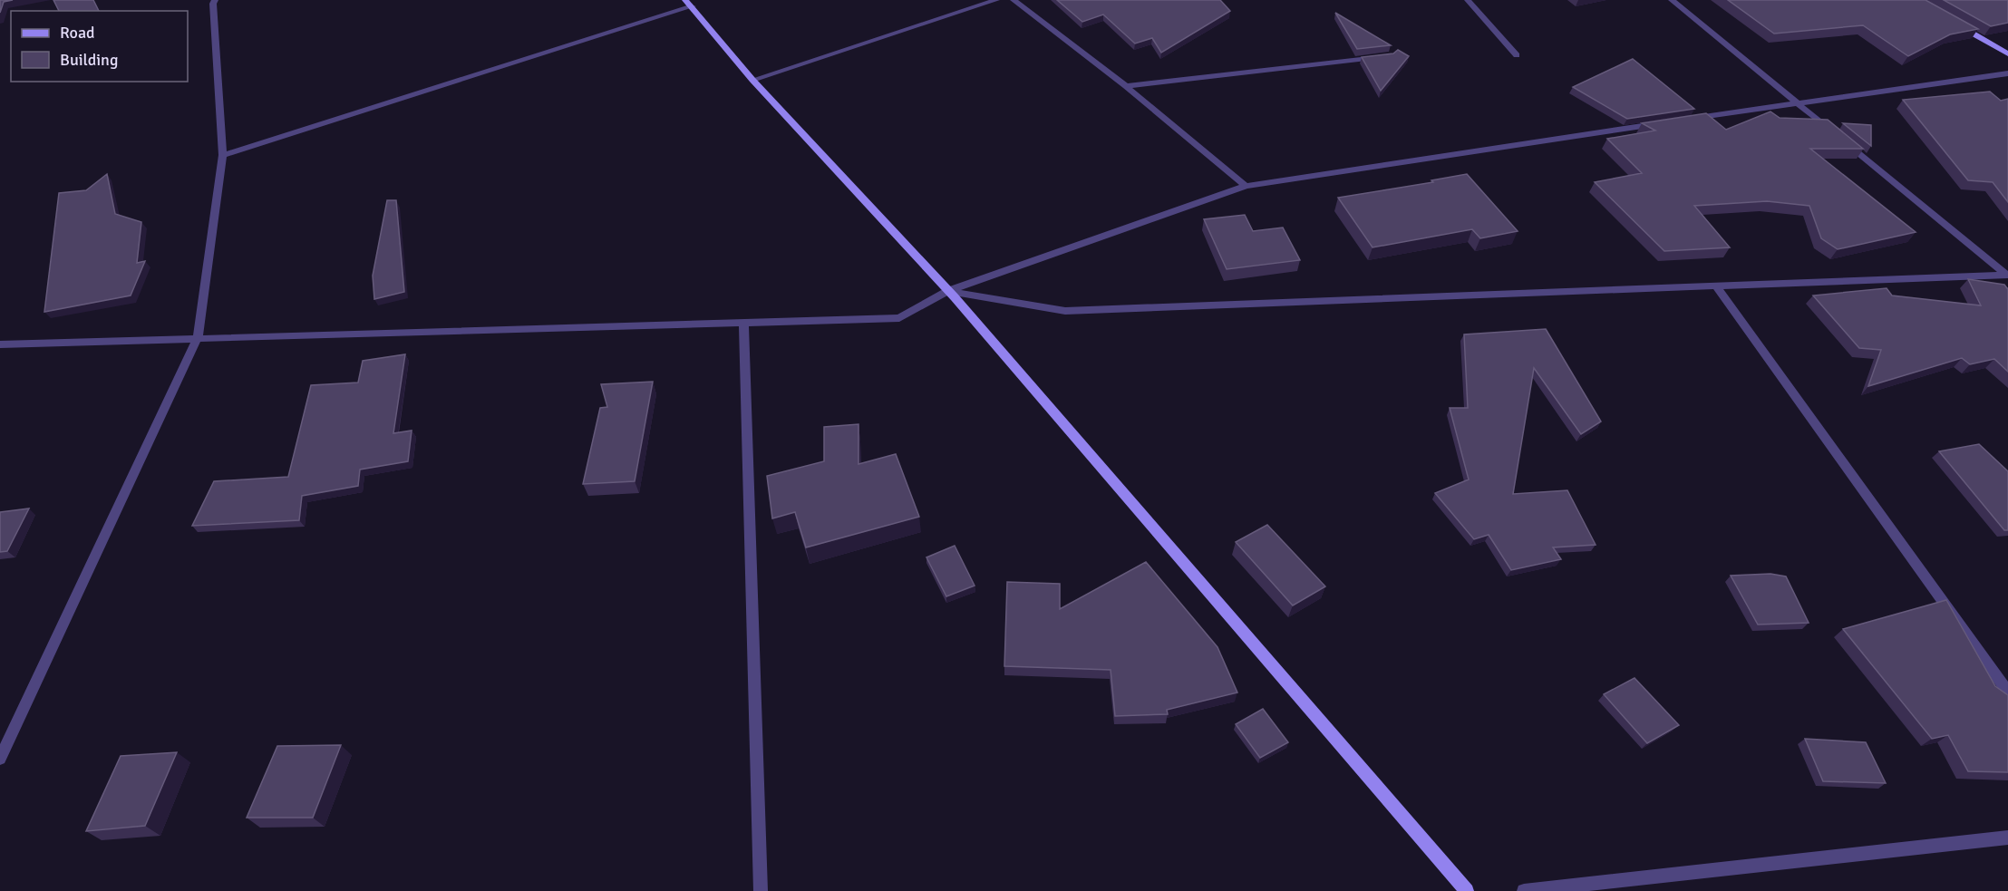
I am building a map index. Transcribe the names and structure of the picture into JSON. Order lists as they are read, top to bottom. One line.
{"legend":["Road","Building"]}
